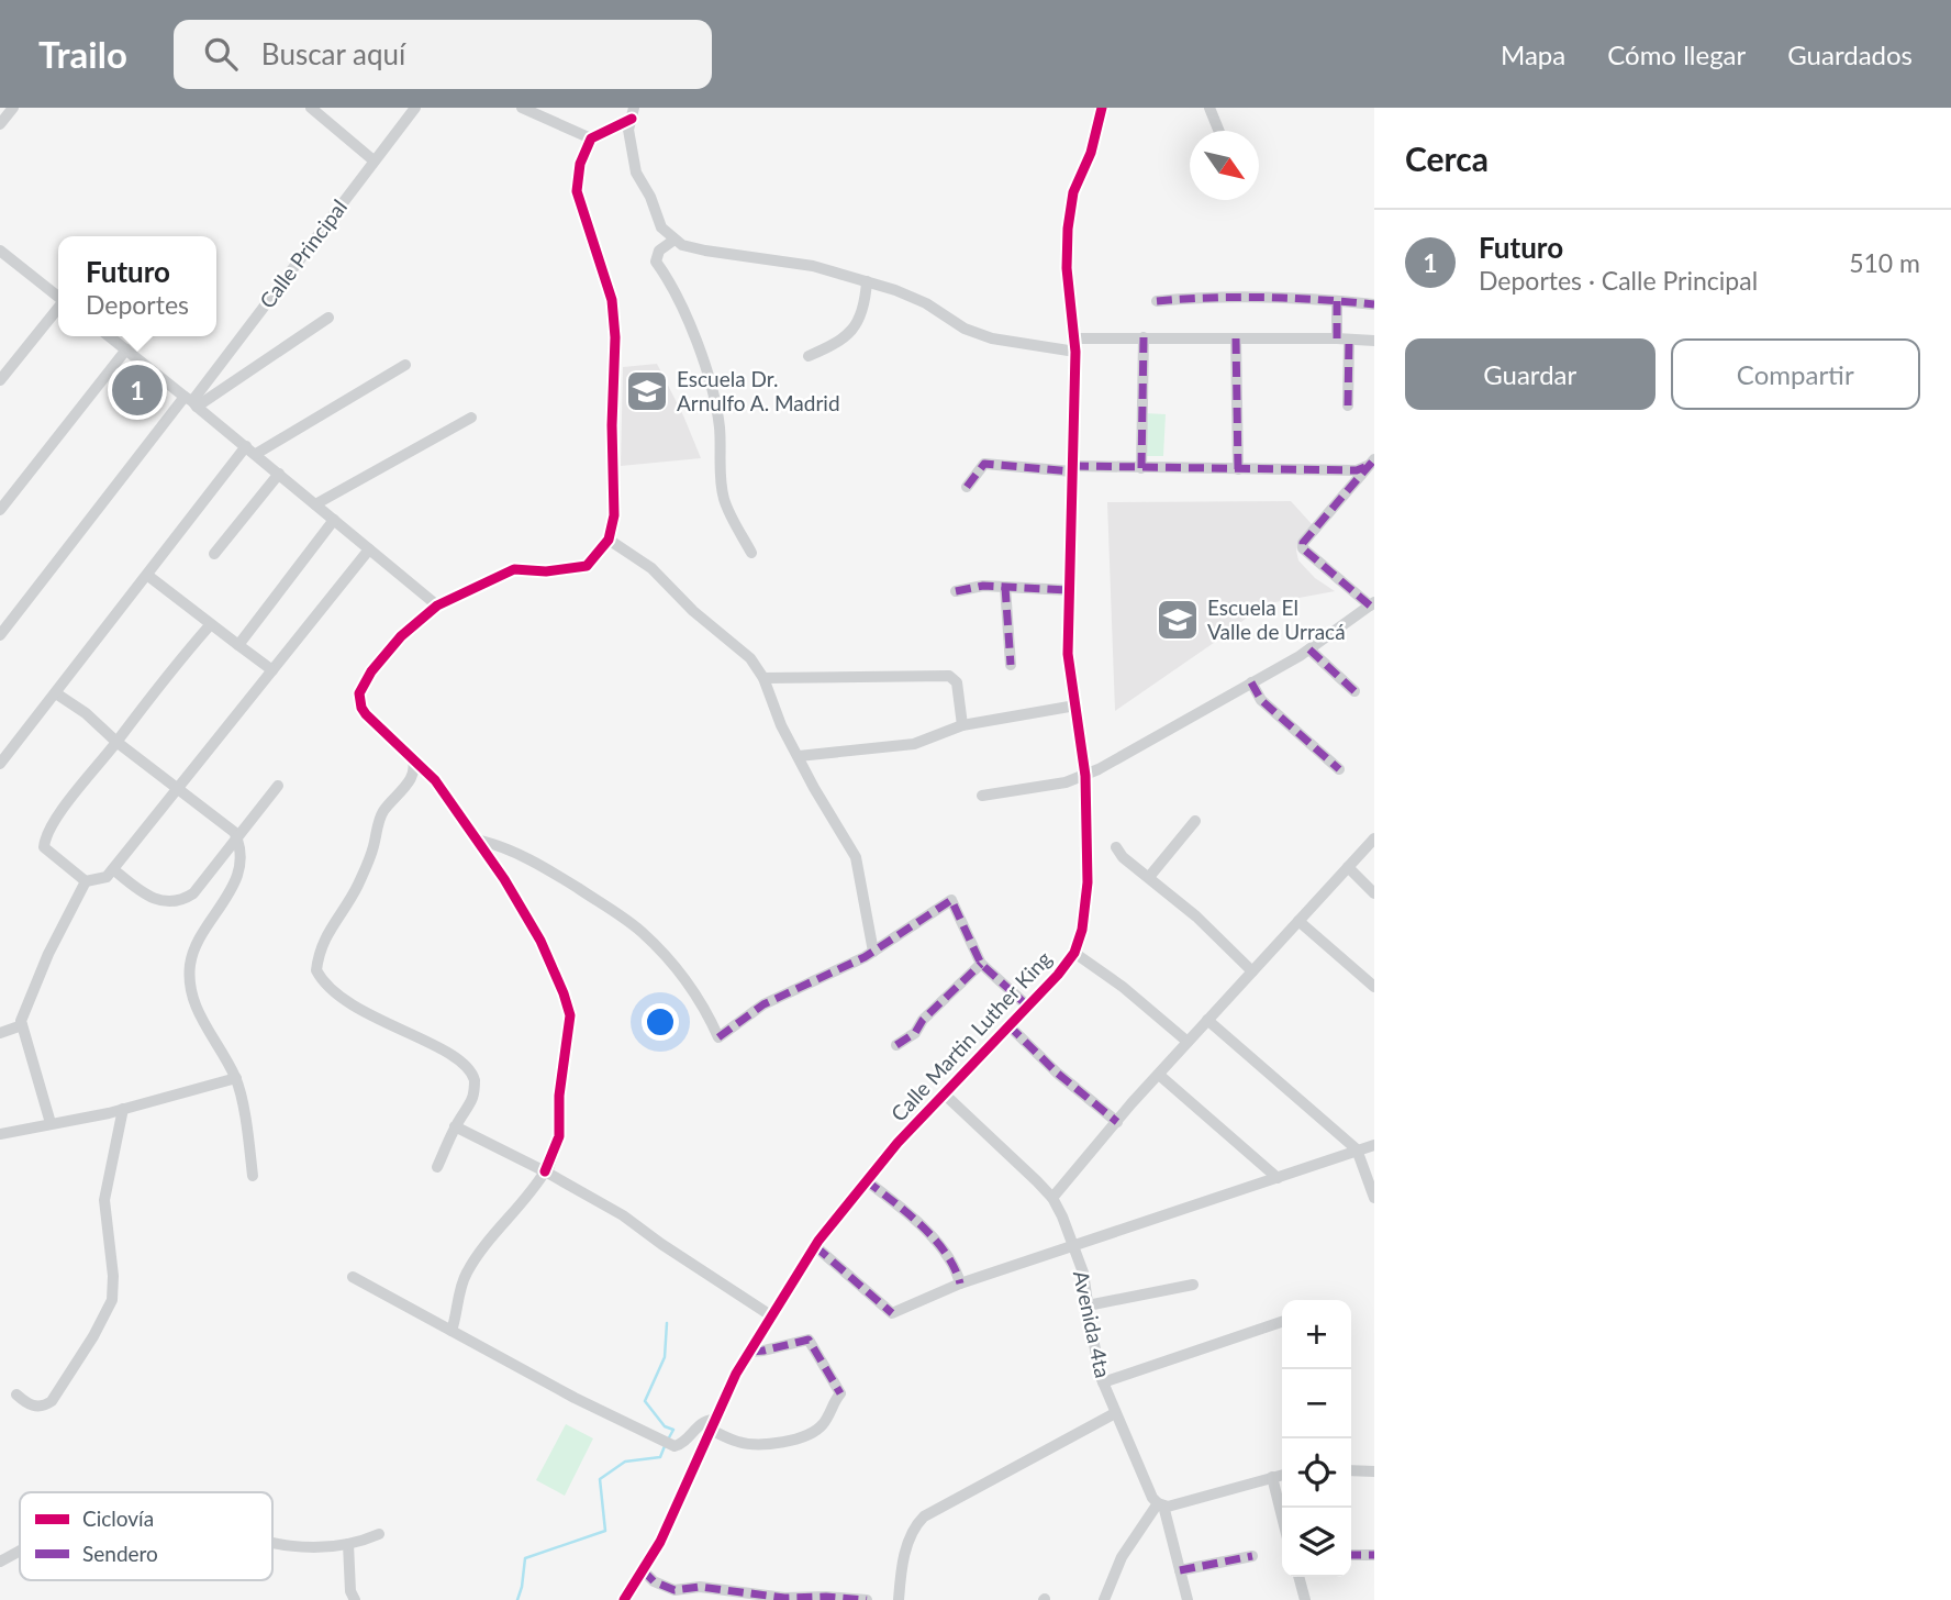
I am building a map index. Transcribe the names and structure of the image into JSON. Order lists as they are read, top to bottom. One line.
{"streets":{"street":["Calle Principal","Calle Martin Luther King","Avenida 4ta"]},"crossings":[["Calle Martin Luther King","Avenida 4ta"]],"places":{"school or university":["Escuela Dr. Arnulfo A. Madrid","Escuela El Valle de Urracá"]},"legend":["Ciclovía","Sendero"],"north":"bottom right","page":{"header":"Trailo","search":"Buscar aquí","nav":["Mapa","Cómo llegar","Guardados"],"heading":"Cerca","list":[{"mark":"1","name":"Futuro","note":"Deportes · Calle Principal","value":"510 m"}],"popup":["Futuro","Deportes"],"buttons":["Guardar","Compartir"],"pins":"1","map_buttons":["+","−"]}}
